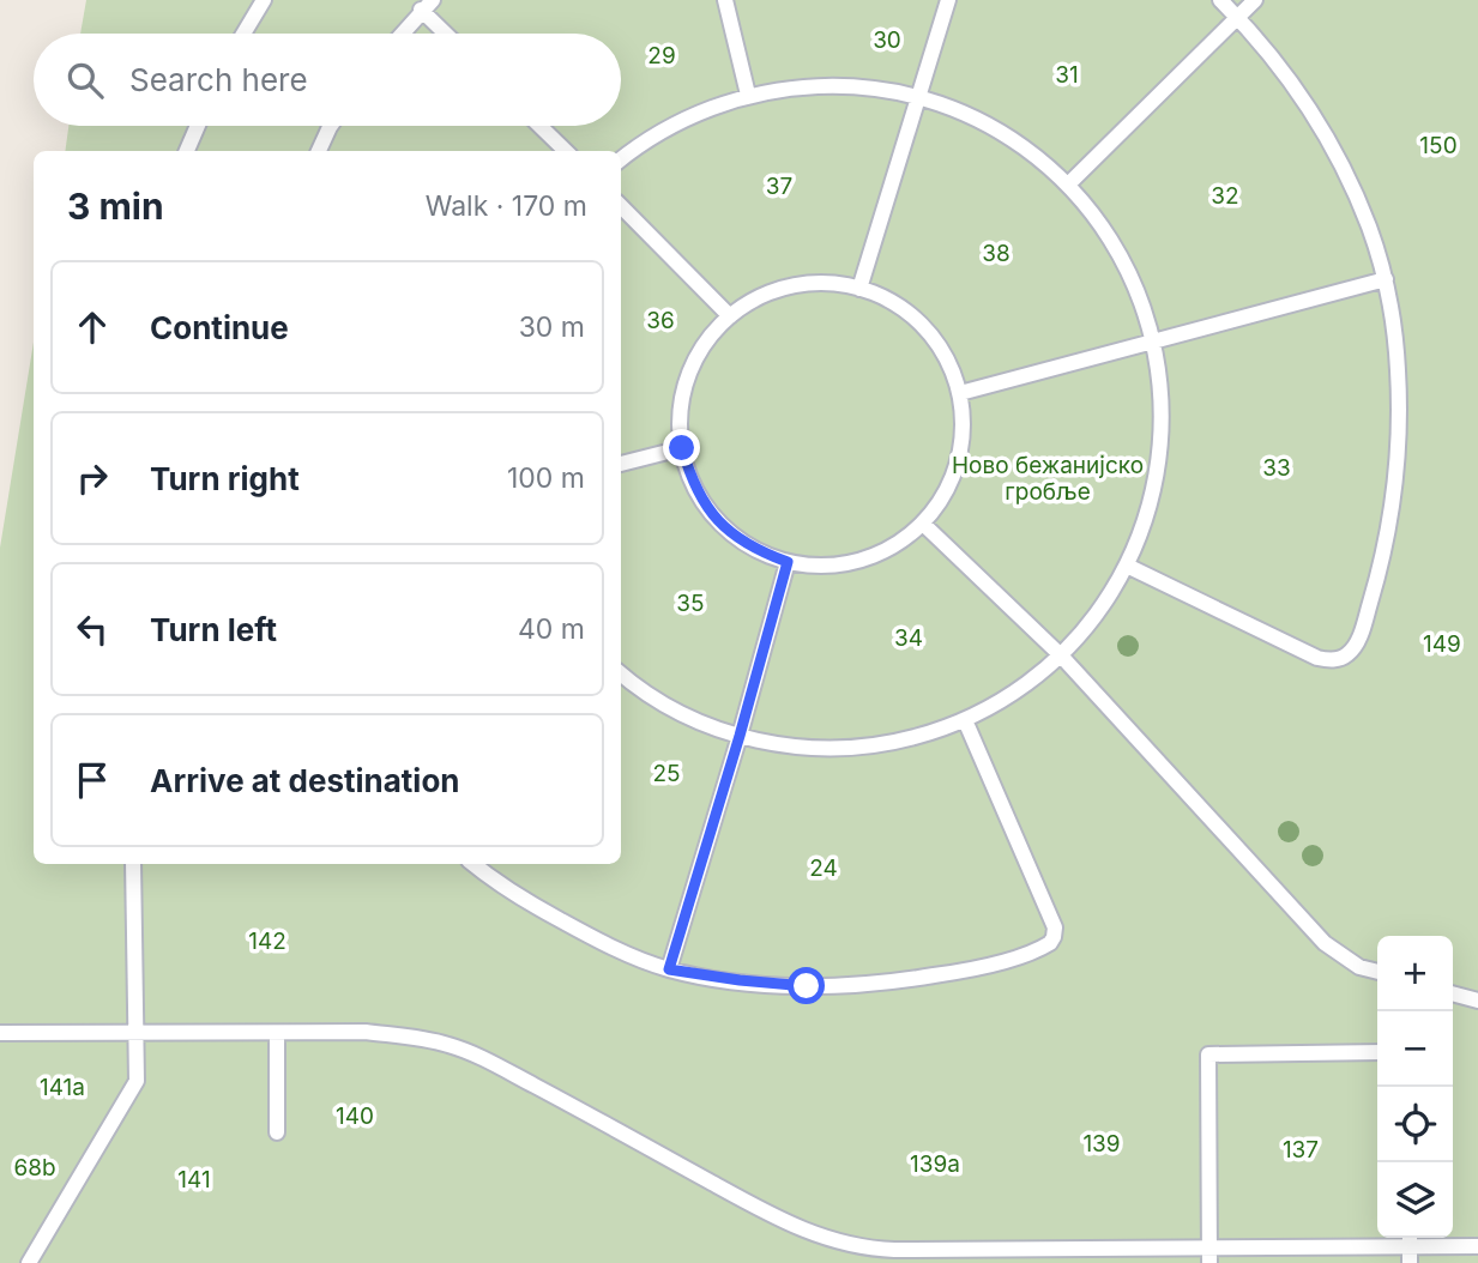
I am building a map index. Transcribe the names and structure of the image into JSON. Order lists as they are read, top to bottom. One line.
{"parks":["30","29","31","150","37","32","38","36","Ново бежанијско гробље","33","35","34","149","25","24","142","141a","140","139","137","139a","68b","141"],"page":{"search":"Search here","heading":["3 min","Walk · 170 m"],"list":[["Continue","30 m"],["Turn right","100 m"],["Turn left","40 m"],"Arrive at destination"],"map_buttons":["+","−"]}}
